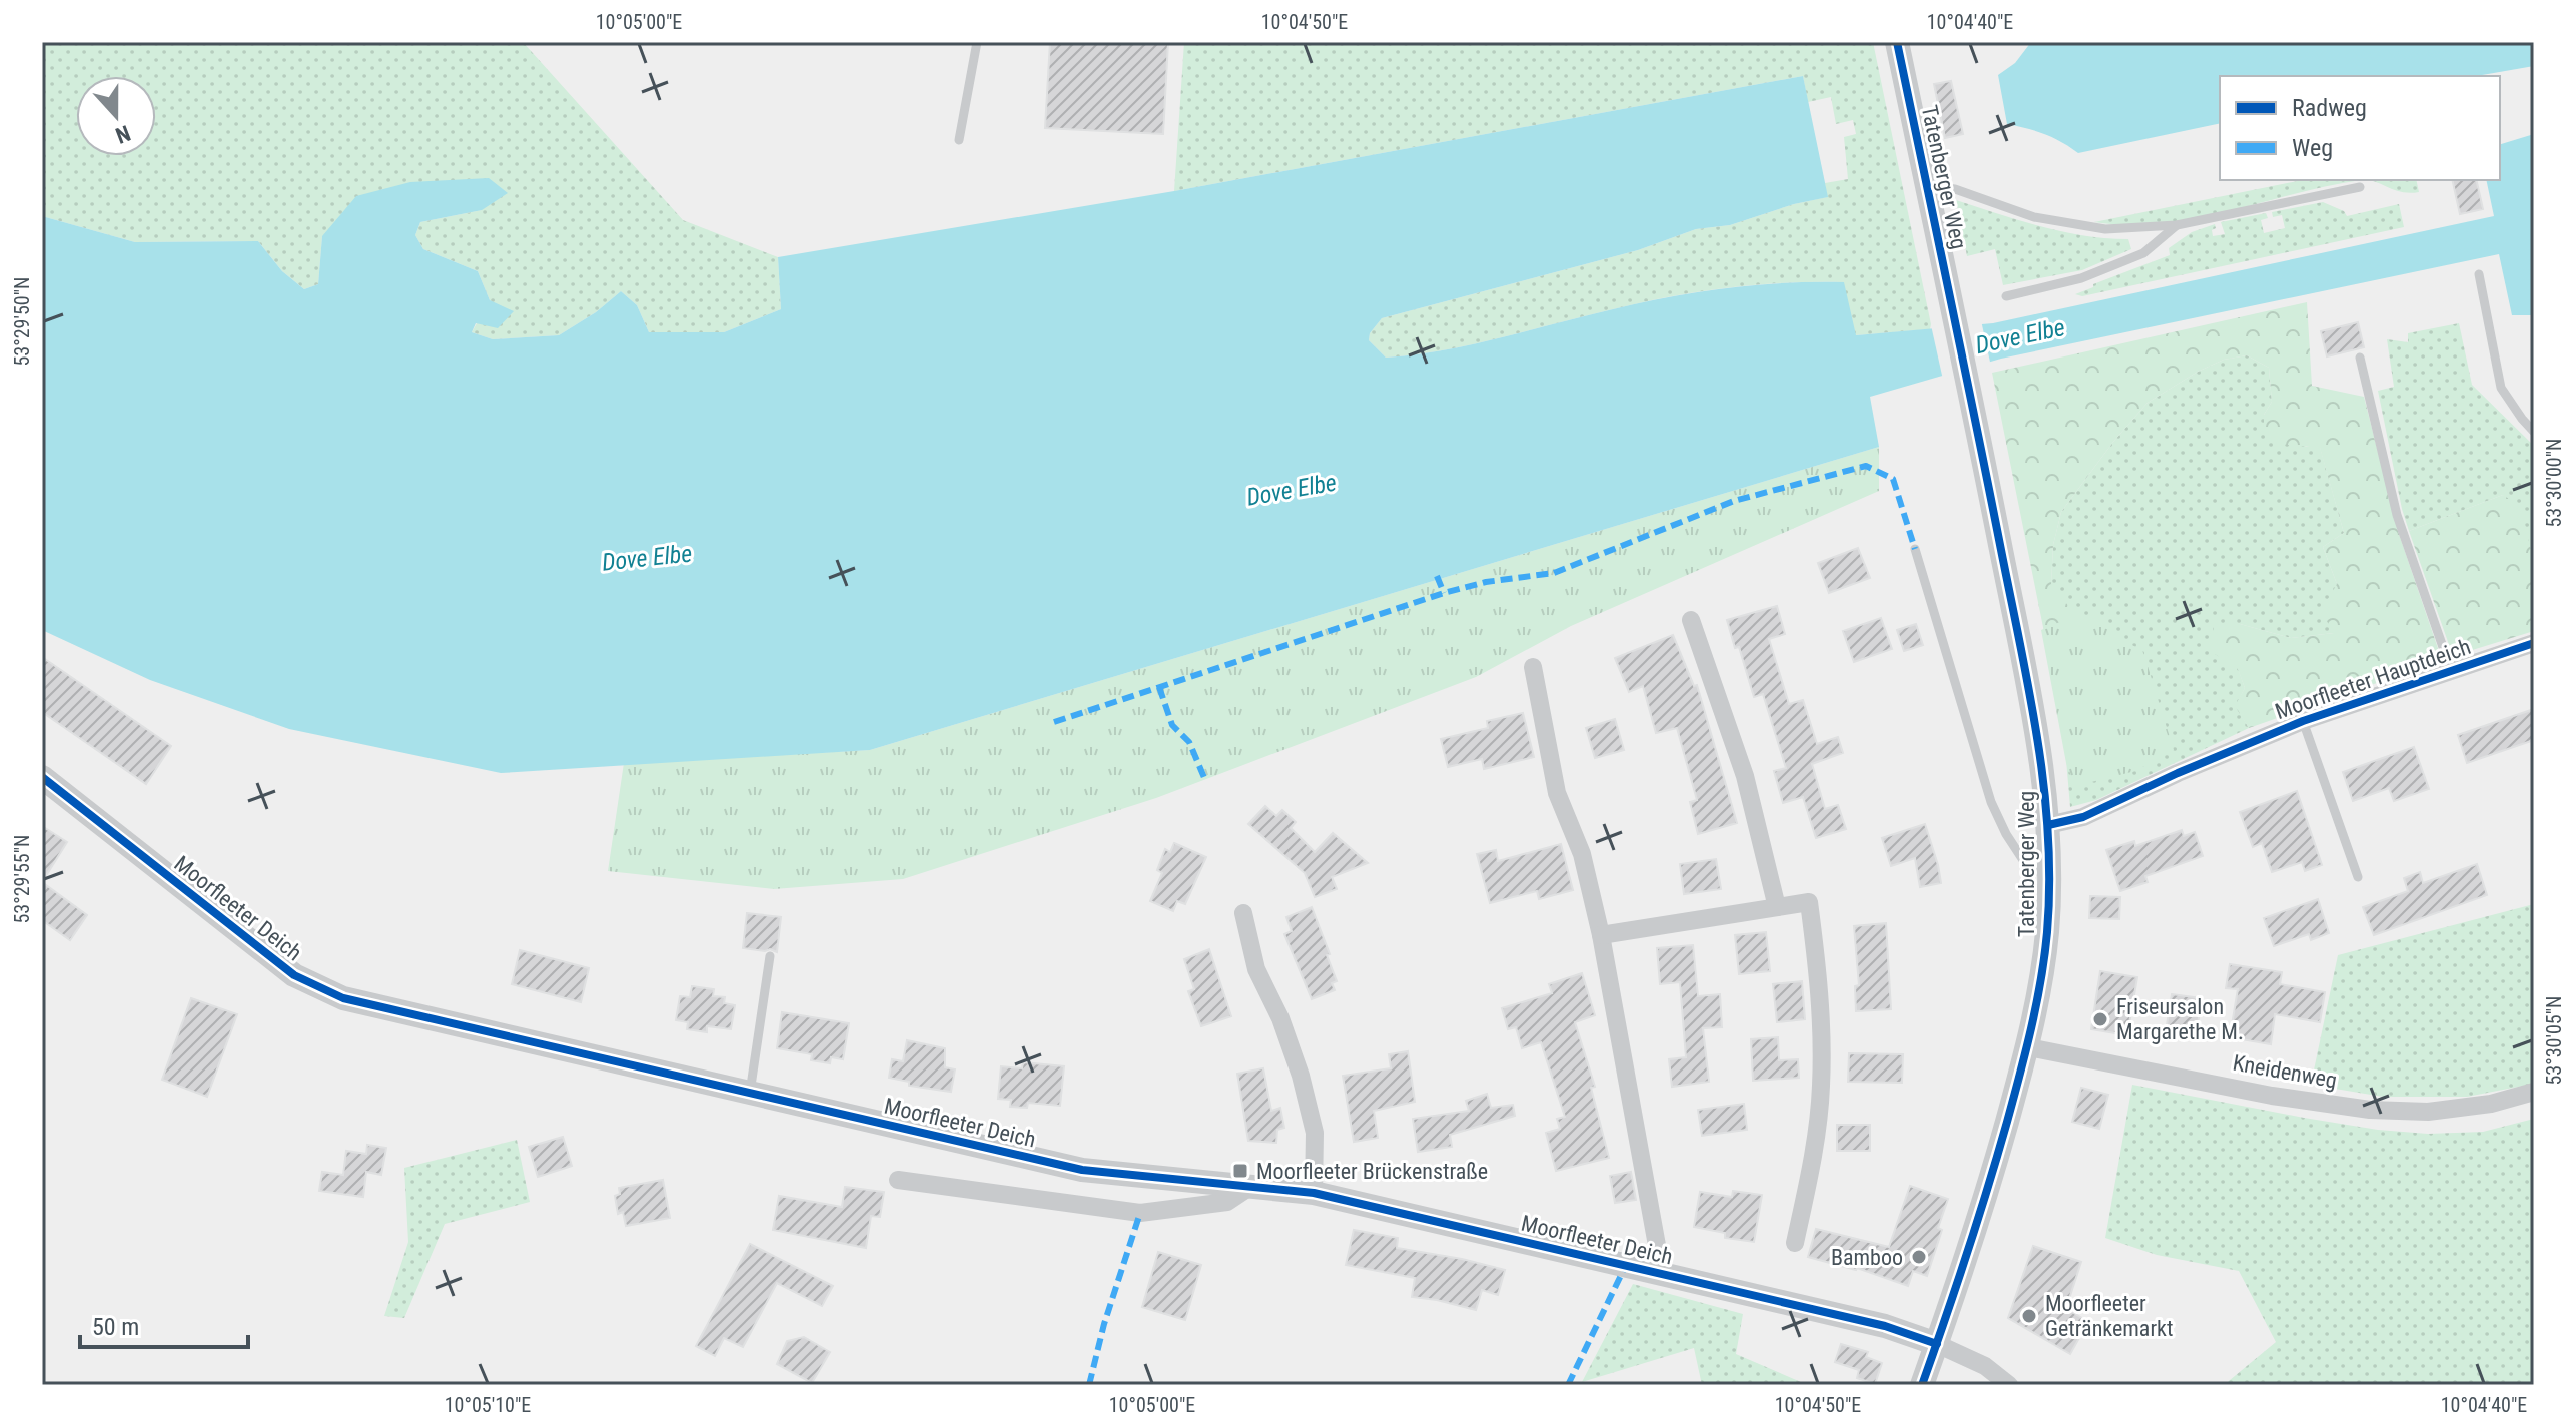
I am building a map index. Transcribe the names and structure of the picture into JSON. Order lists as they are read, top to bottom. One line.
{"streets":{"street":["Tatenberger Weg","Moorfleeter Hauptdeich","Moorfleeter Deich","Kneidenweg"]},"crossings":[["Tatenberger Weg","Moorfleeter Hauptdeich"],["Tatenberger Weg","Moorfleeter Deich"],["Tatenberger Weg","Kneidenweg"]],"water":["Dove Elbe"],"places":{"other":["Friseursalon Margarethe M.","Bamboo","Moorfleeter Getränkemarkt"],"transit":["Moorfleeter Brückenstraße"]},"legend":["Radweg","Weg"],"scale_bar":"50 m","north":"bottom","coordinates":["10°05'00\"E","10°04'50\"E","10°04'40\"E","53°29'50\"N","53°30'00\"N","53°29'55\"N","53°30'05\"N","10°05'10\"E"]}
